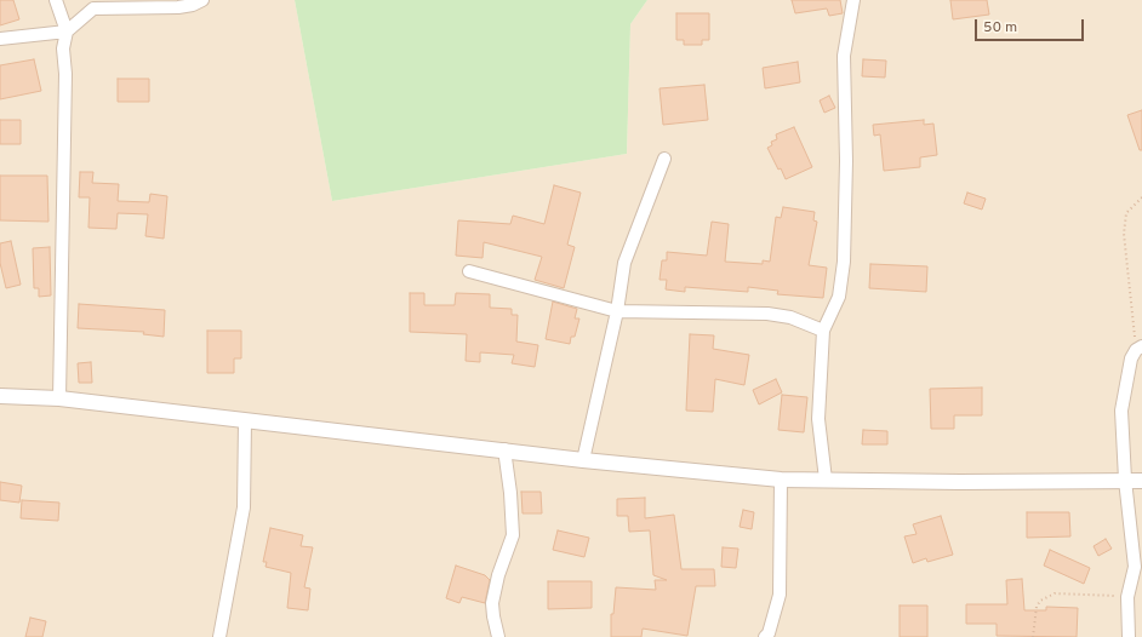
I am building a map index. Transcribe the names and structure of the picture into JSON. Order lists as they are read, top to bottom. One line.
{"scale_bar":"50 m"}
